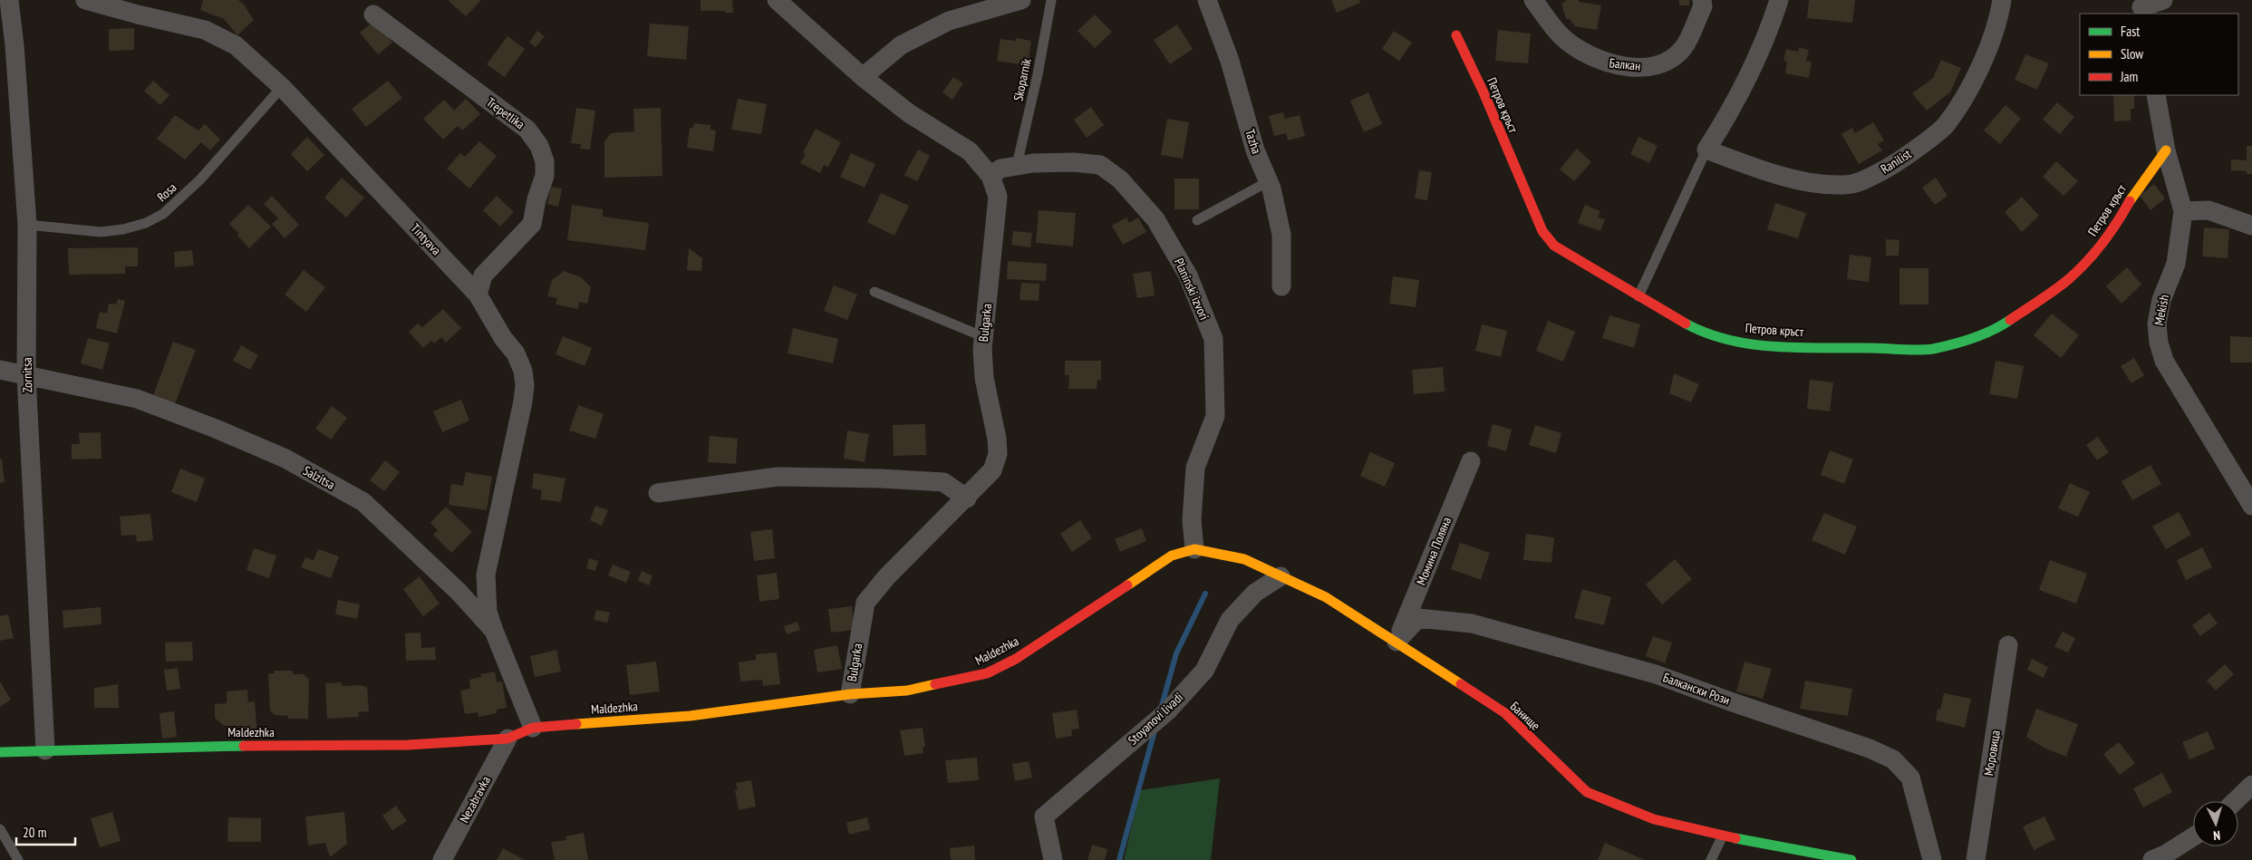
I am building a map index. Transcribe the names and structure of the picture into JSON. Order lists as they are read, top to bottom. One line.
{"streets":{"street":["Балкан","Петров кръст","Trepetlika","Tazha","Ranilist","Tintyava","Planinski izvori","Mekish","Bulgarka","Zornitsa","Salzitsa","Момина Поляна","Maldezhka","Балкански Рози","Банище","Stoyanovi livadi","Моровица","Nezabravka"],"lane":["Skoparnik","Rosa"]},"crossings":[["Skoparnik","Planinski izvori"],["Петров кръст","Mekish"],["Trepetlika","Tintyava"],["Rosa","Tintyava"],["Rosa","Zornitsa"],["Tintyava","Salzitsa"],["Planinski izvori","Bulgarka"],["Planinski izvori","Maldezhka"],["Planinski izvori","Банище"],["Bulgarka","Maldezhka"],["Zornitsa","Salzitsa"],["Zornitsa","Maldezhka"],["Salzitsa","Maldezhka"],["Момина Поляна","Балкански Рози"],["Момина Поляна","Банище"],["Maldezhka","Банище"],["Maldezhka","Nezabravka"],["Балкански Рози","Банище"],["Банище","Stoyanovi livadi"]],"legend":["Fast","Slow","Jam"],"scale_bar":"20 m","north":"bottom"}
